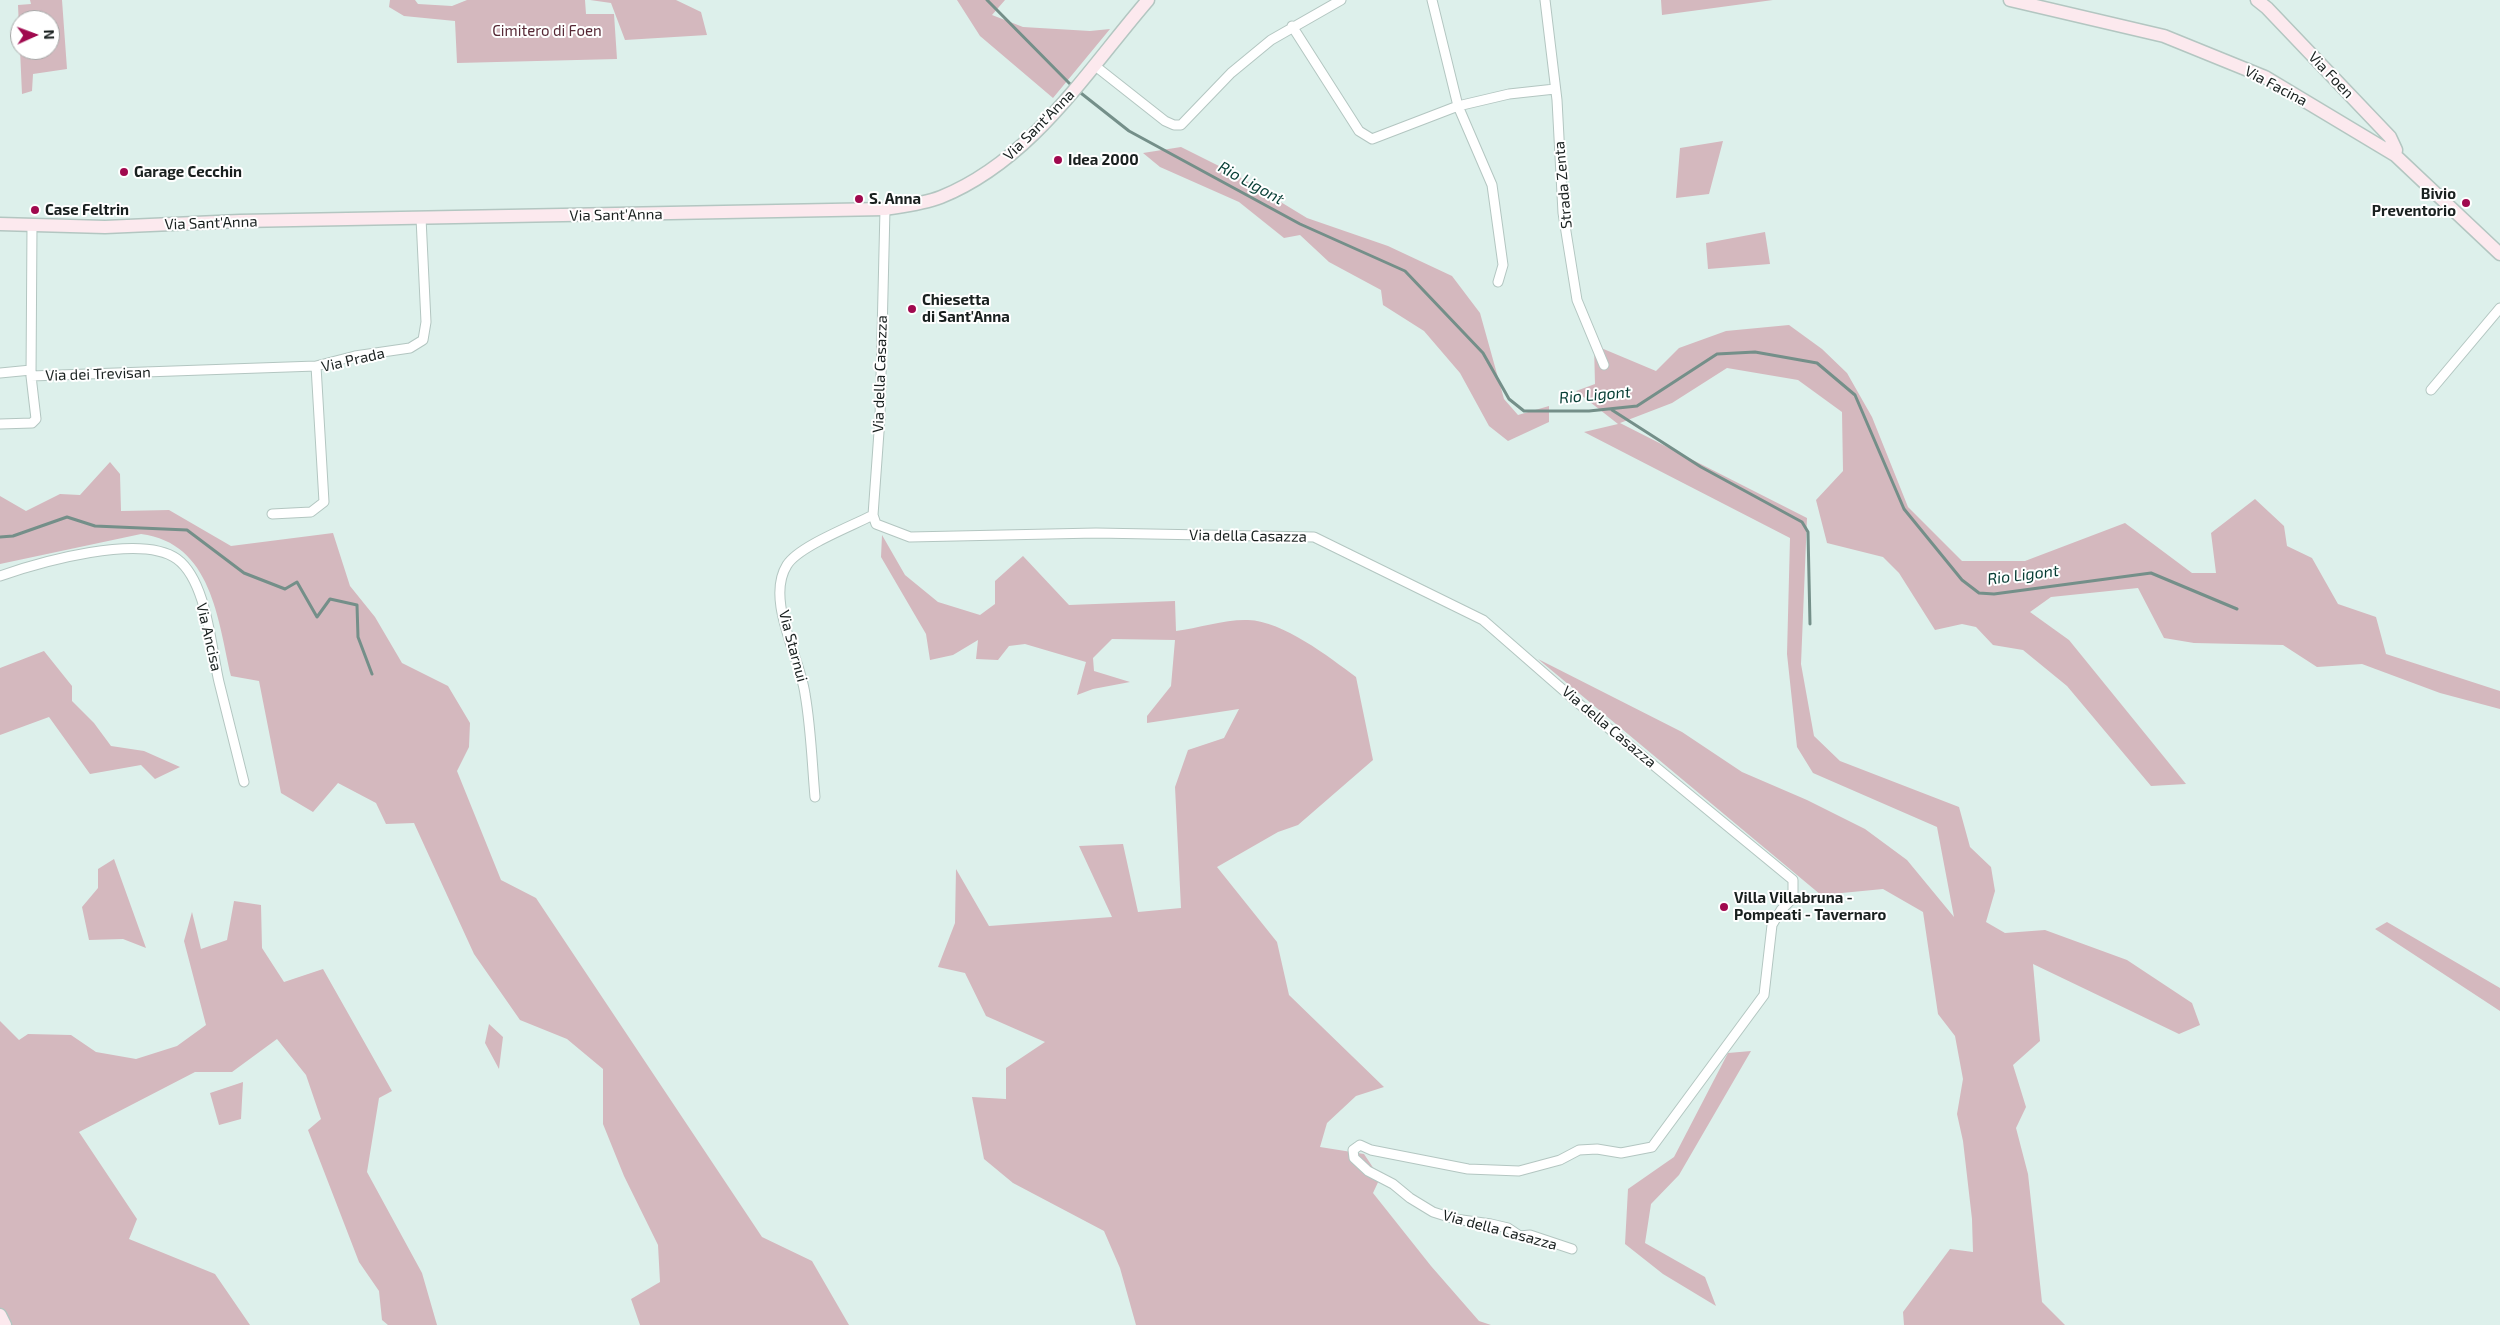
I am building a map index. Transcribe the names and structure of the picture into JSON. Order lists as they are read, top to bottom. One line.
{"streets":{"main road":["Via Foen","Via Facina","Via Sant'Anna"],"street":["Strada Zenta","Via Prada","Via dei Trevisan","Via della Casazza","Via Ancisa","Via Starnui"]},"crossings":[["Via Foen","Via Facina"],["Via Sant'Anna","Via Prada"],["Via Sant'Anna","Via dei Trevisan"],["Via Sant'Anna","Via della Casazza"],["Via Prada","Via dei Trevisan"],["Via della Casazza","Via Starnui"]],"water":["Rio Ligont"],"parks":["Cimitero di Foen"],"places":["Idea 2000","Garage Cecchin","S. Anna","Bivio Preventorio","Case Feltrin","Chiesetta di Sant'Anna","Villa Villabruna - Pompeati - Tavernaro"],"north":"right"}
